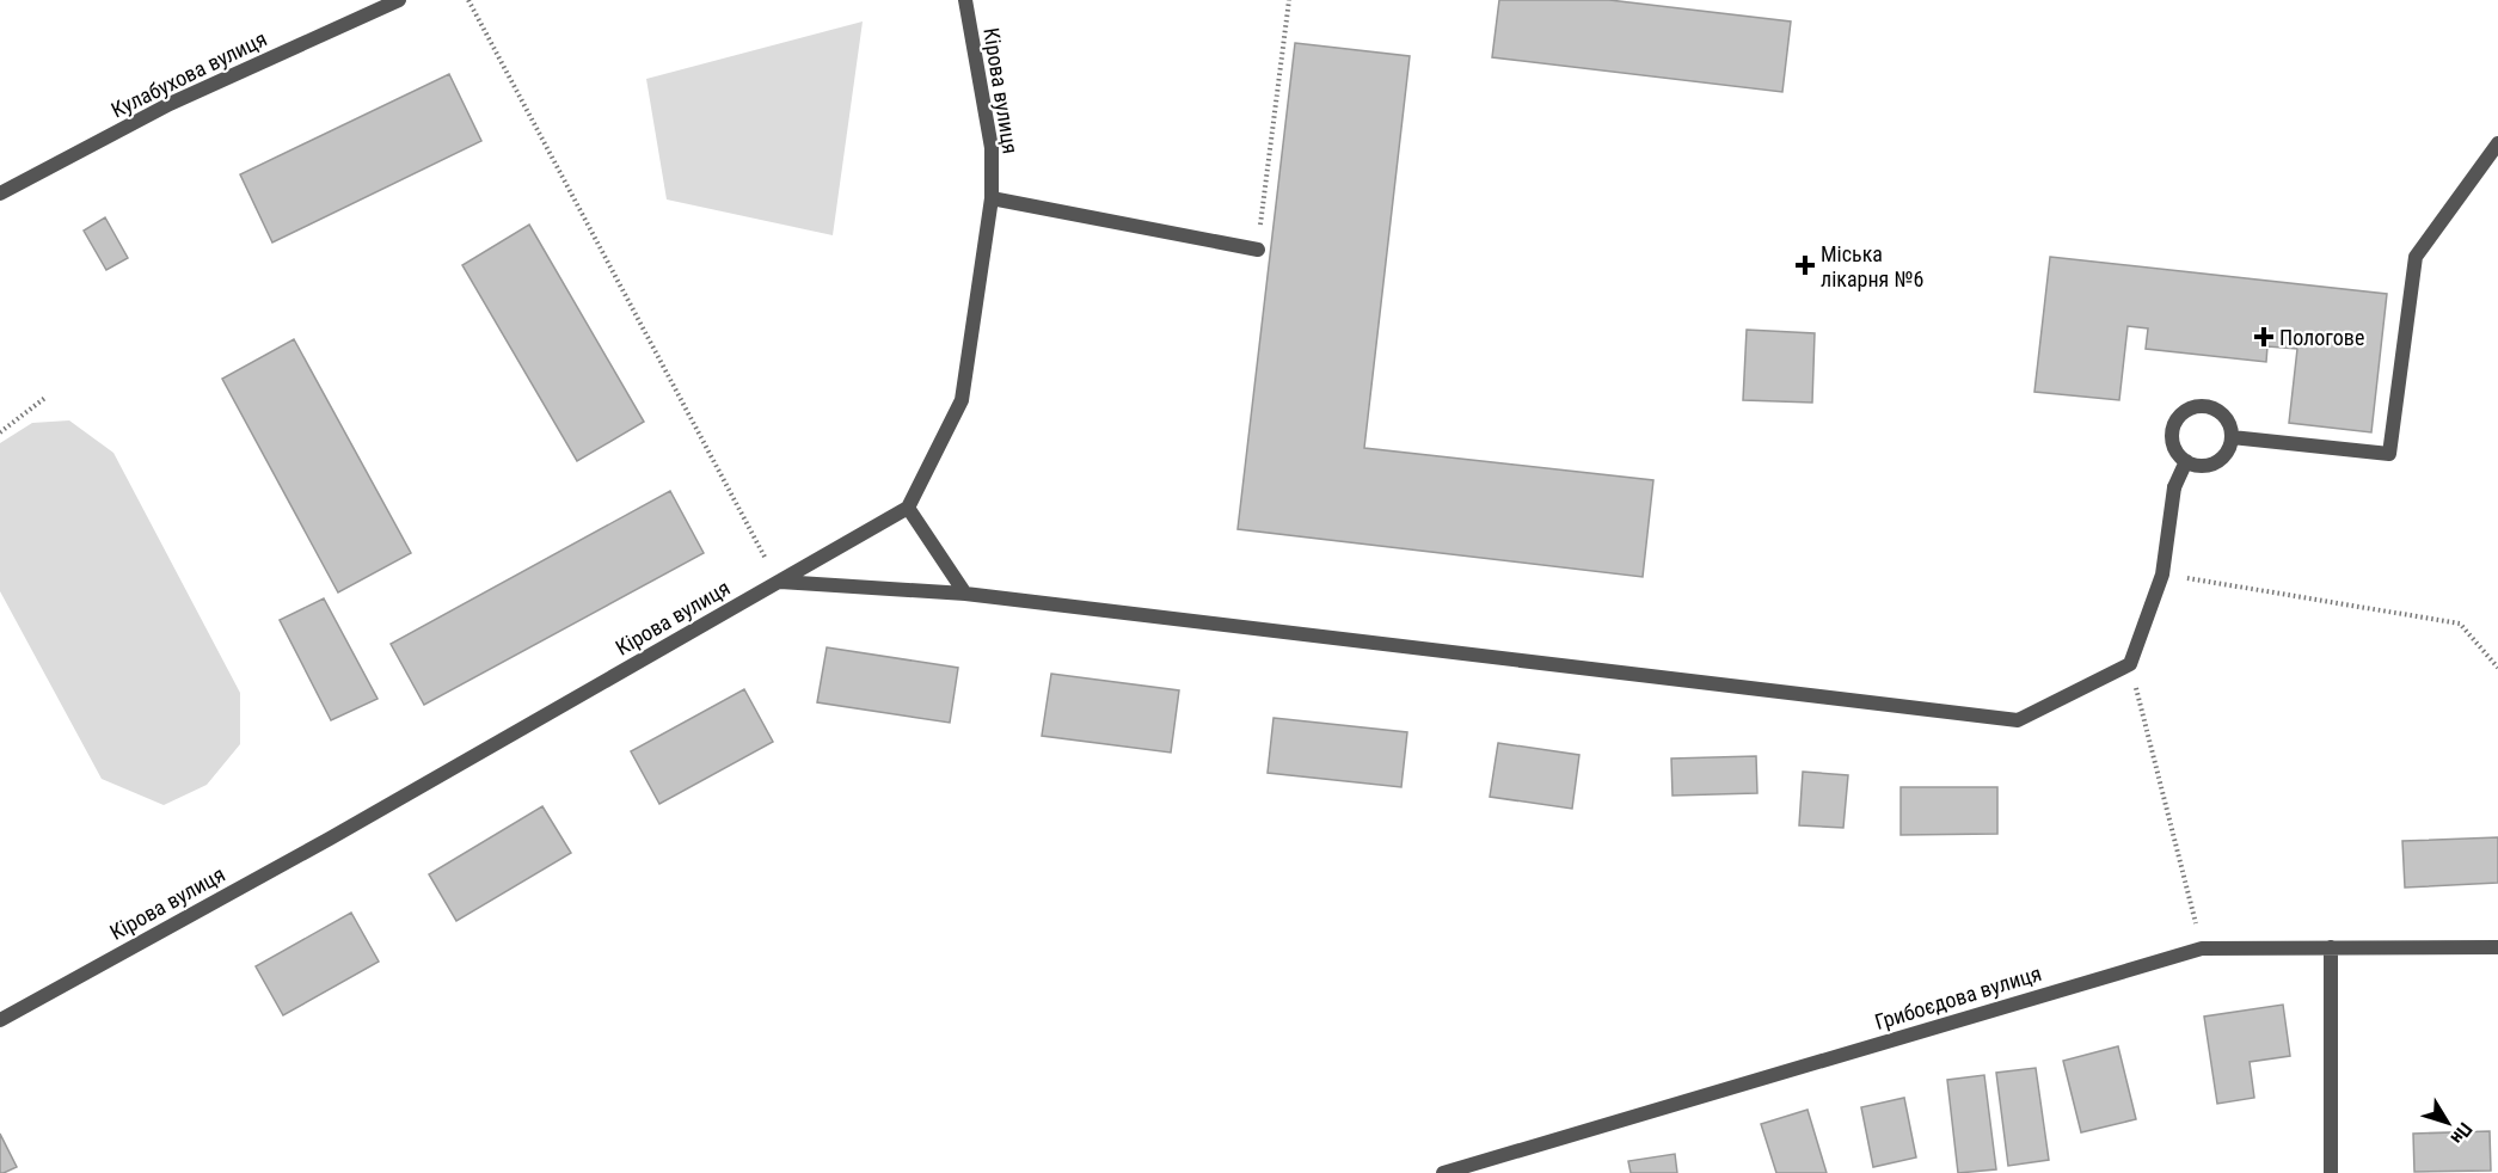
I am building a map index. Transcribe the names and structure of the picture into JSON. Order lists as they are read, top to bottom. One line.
{"streets":{"street":["Кулабухова вулиця","Кірова вулиця","Грибоєдова вулиця"]},"places":{"health":["Міська лікарня №6","Пологове"]},"north":"bottom right"}
